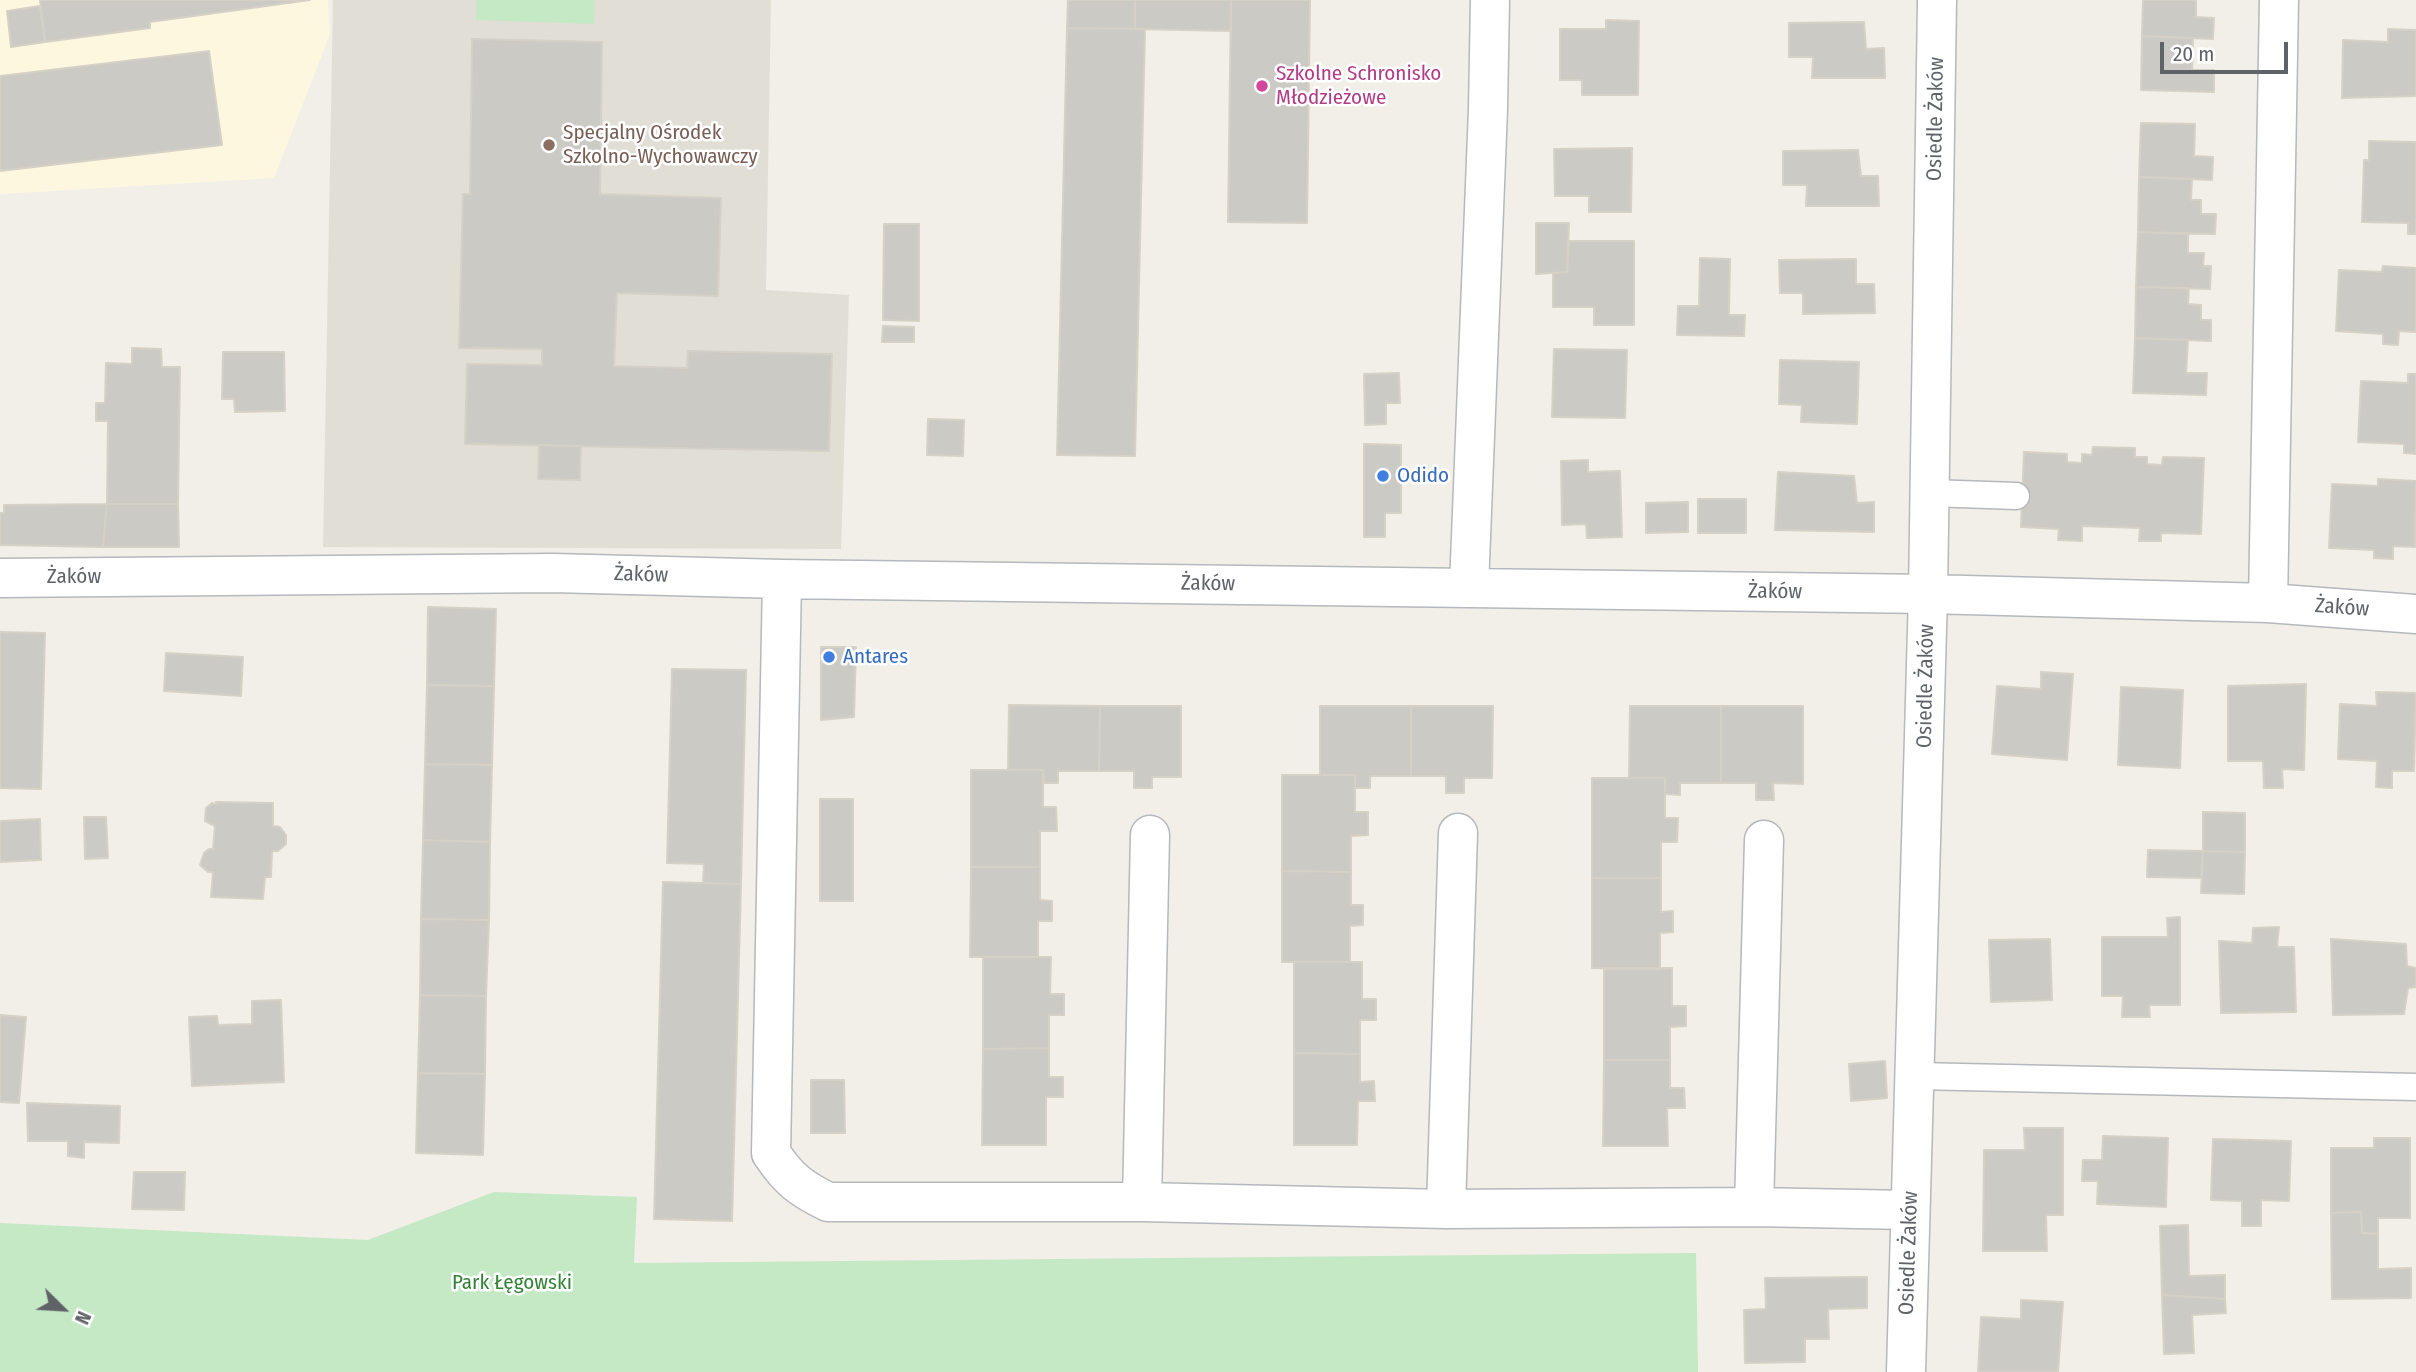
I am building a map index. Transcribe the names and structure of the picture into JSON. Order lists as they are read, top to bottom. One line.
{"streets":{"street":["Osiedle Żaków","Żaków"]},"crossings":[["Osiedle Żaków","Żaków"]],"parks":["Park Łęgowski"],"places":["Szkolne Schronisko Młodzieżowe","Specjalny Ośrodek Szkolno-Wychowawczy","Odido","Antares"],"scale_bar":"20 m","north":"bottom right"}
